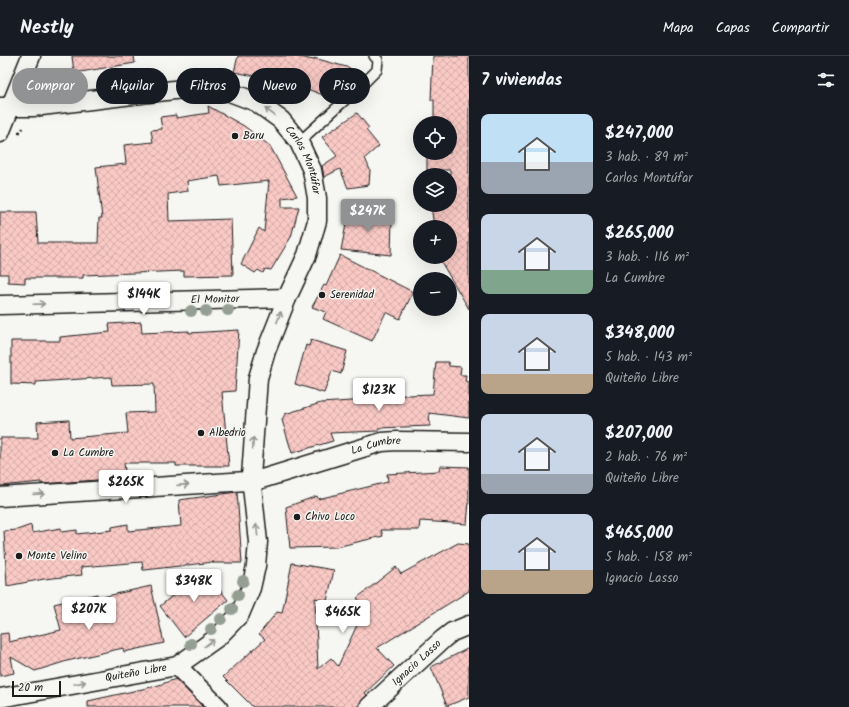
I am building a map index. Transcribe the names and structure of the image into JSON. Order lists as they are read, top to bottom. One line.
{"streets":{"street":["Carlos Montúfar","El Monitor","La Cumbre","Ignacio Lasso","Quiteño Libre"]},"crossings":[["Carlos Montúfar","El Monitor"],["Carlos Montúfar","La Cumbre"],["Carlos Montúfar","Quiteño Libre"],["La Cumbre","Quiteño Libre"]],"one_way":["El Monitor","La Cumbre","Quiteño Libre"],"places":["Baru","Serenidad","Albedrio","La Cumbre","Chivo Loco","Monte Velino"],"scale_bar":"20 m","page":{"header":"Nestly","nav":["Mapa","Capas","Compartir"],"heading":"7 viviendas","chip":["Comprar","Alquilar","Filtros","Nuevo","Piso"],"list":[{"name":"$247,000","note":"3 hab. · 89 m² · Carlos Montúfar"},{"name":"$265,000","note":"3 hab. · 116 m² · La Cumbre"},{"name":"$348,000","note":"5 hab. · 143 m² · Quiteño Libre"},{"name":"$207,000","note":"2 hab. · 76 m² · Quiteño Libre"},{"name":"$465,000","note":"5 hab. · 158 m² · Ignacio Lasso"}],"map_buttons":["+","−"],"price":["$247K","$144K","$123K","$265K","$348K","$207K","$465K"],"scale":"20 m"}}
